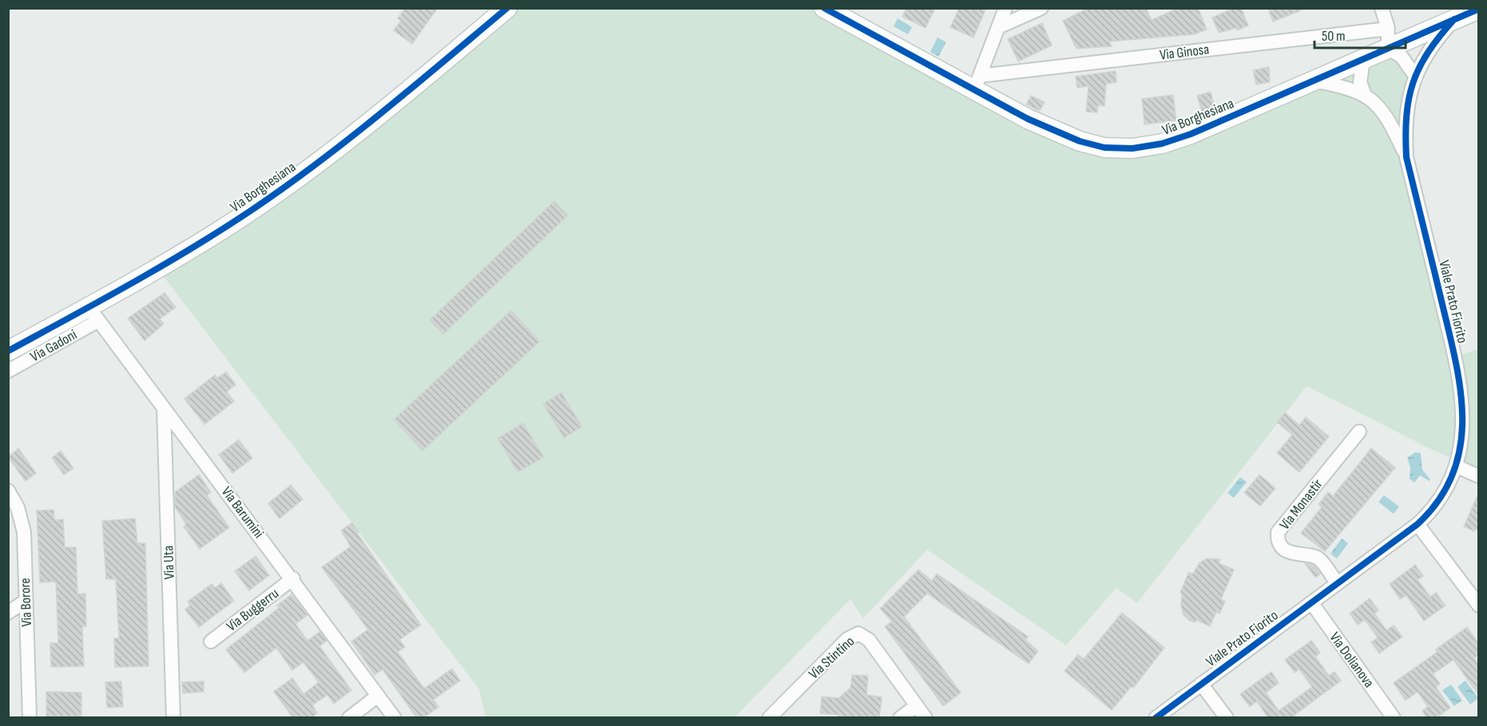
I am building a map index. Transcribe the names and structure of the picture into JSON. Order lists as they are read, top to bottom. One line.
{"streets":{"street":["Via Ginosa","Via Borghesiana","Viale Prato Fiorito","Via Gadoni","Via Monastir","Via Barumini","Via Uta","Via Borore","Via Buggerru","Via Stintino","Via Dolianova"]},"crossings":[["Via Ginosa","Via Borghesiana"],["Via Borghesiana","Viale Prato Fiorito"],["Via Borghesiana","Via Gadoni"],["Via Borghesiana","Via Barumini"],["Viale Prato Fiorito","Via Monastir"],["Viale Prato Fiorito","Via Dolianova"],["Via Gadoni","Via Barumini"],["Via Barumini","Via Uta"],["Via Barumini","Via Buggerru"]],"scale_bar":"50 m"}
